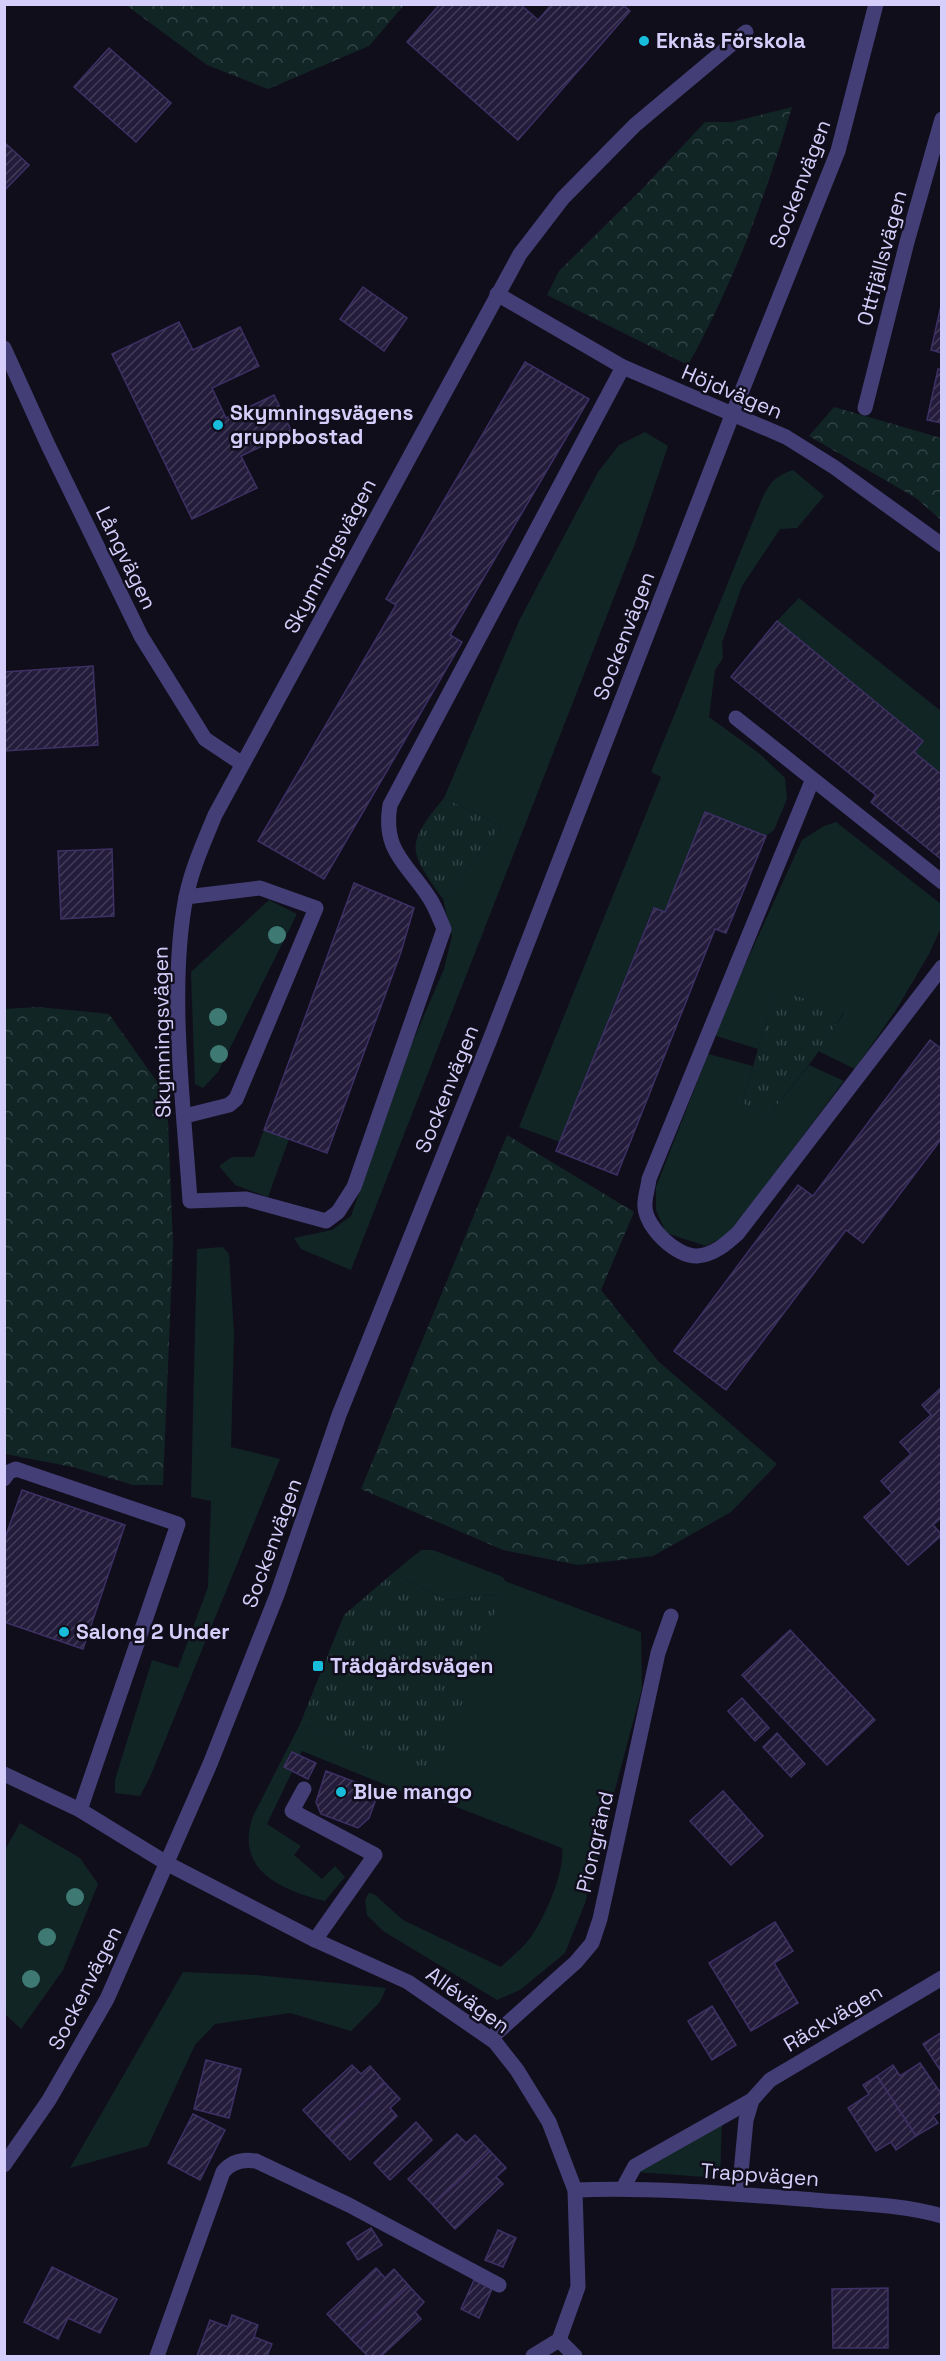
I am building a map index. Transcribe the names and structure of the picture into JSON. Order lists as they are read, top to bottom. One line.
{"streets":{"street":["Sockenvägen","Ottfjällsvägen","Höjdvägen","Skymningsvägen","Långvägen","Piongränd","Allévägen","Räckvägen","Trappvägen"]},"crossings":[["Sockenvägen","Höjdvägen"],["Sockenvägen","Allévägen"],["Höjdvägen","Skymningsvägen"],["Skymningsvägen","Långvägen"],["Piongränd","Allévägen"],["Allévägen","Trappvägen"],["Räckvägen","Trappvägen"]],"places":{"other":["Eknäs Förskola","Skymningsvägens gruppbostad","Salong 2 Under","Blue mango"],"transit":["Trädgårdsvägen"]}}
